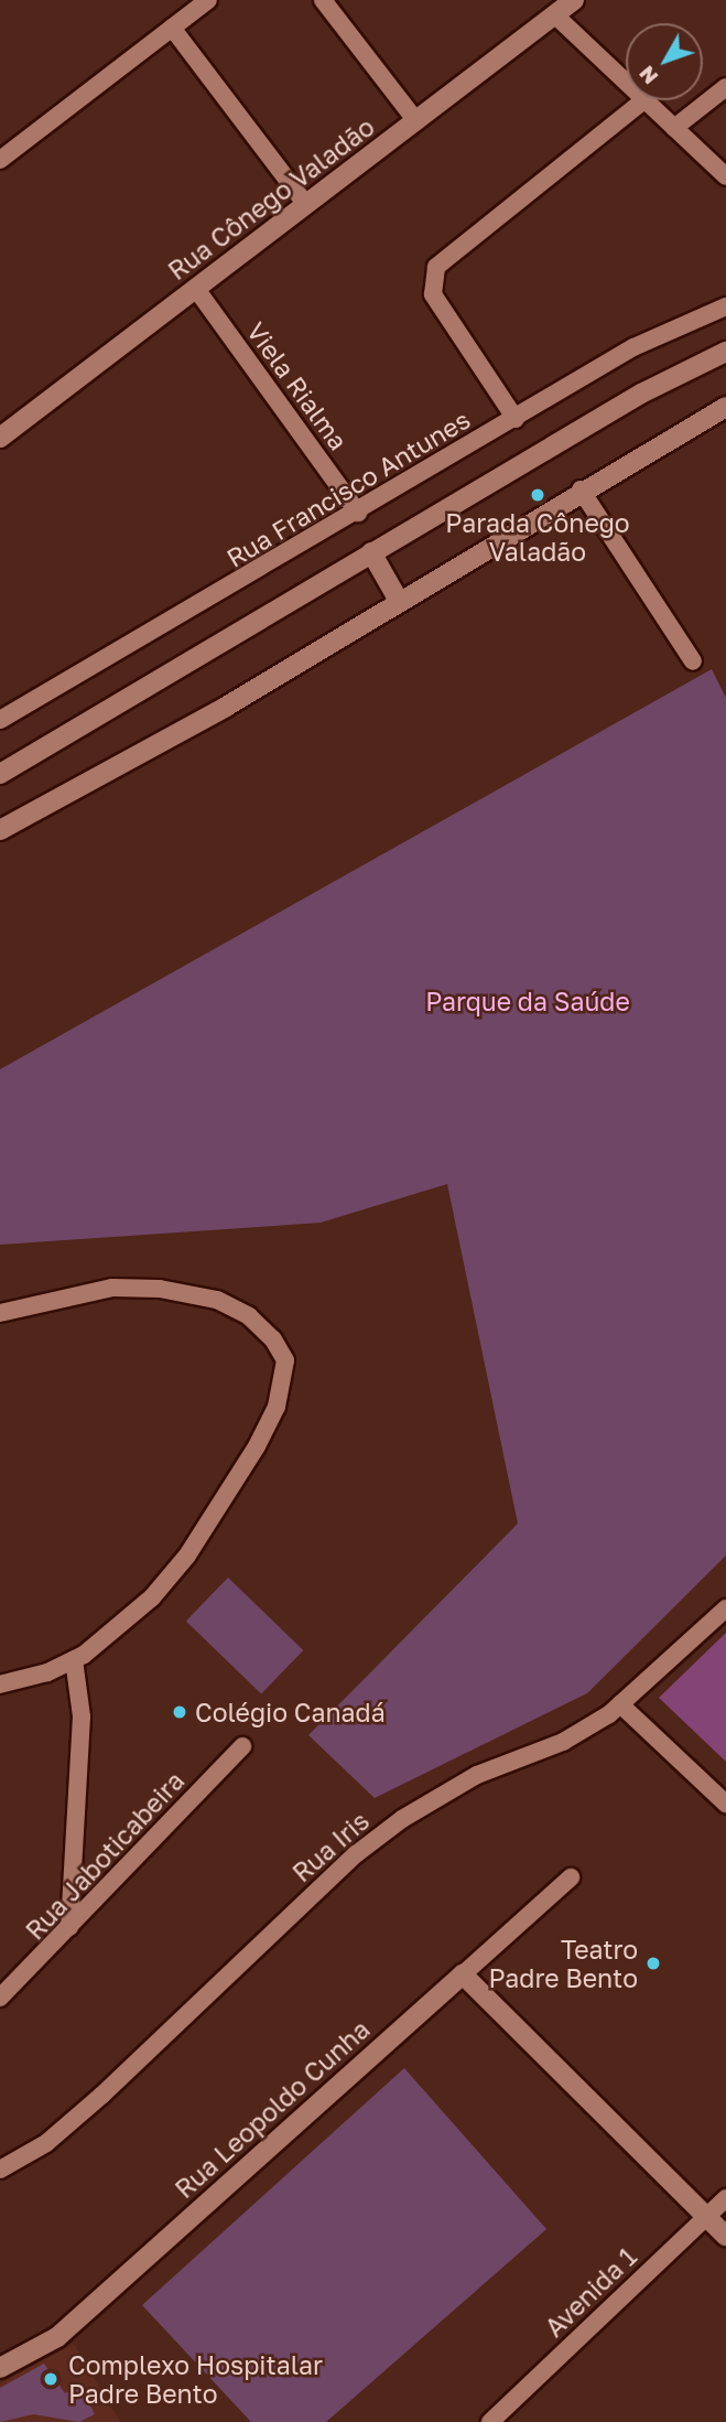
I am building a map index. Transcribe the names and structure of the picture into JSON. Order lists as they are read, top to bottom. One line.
{"streets":{"main road":["Rua Cônego Valadão","Rua Leopoldo Cunha"],"street":["Viela Rialma","Rua Francisco Antunes","Rua Iris","Rua Jaboticabeira","Avenida 1"]},"crossings":[["Rua Cônego Valadão","Viela Rialma"],["Viela Rialma","Rua Francisco Antunes"]],"parks":["Parque da Saúde"],"places":["Parada Cônego Valadão","Colégio Canadá","Teatro Padre Bento","Complexo Hospitalar Padre Bento"],"north":"bottom left"}
